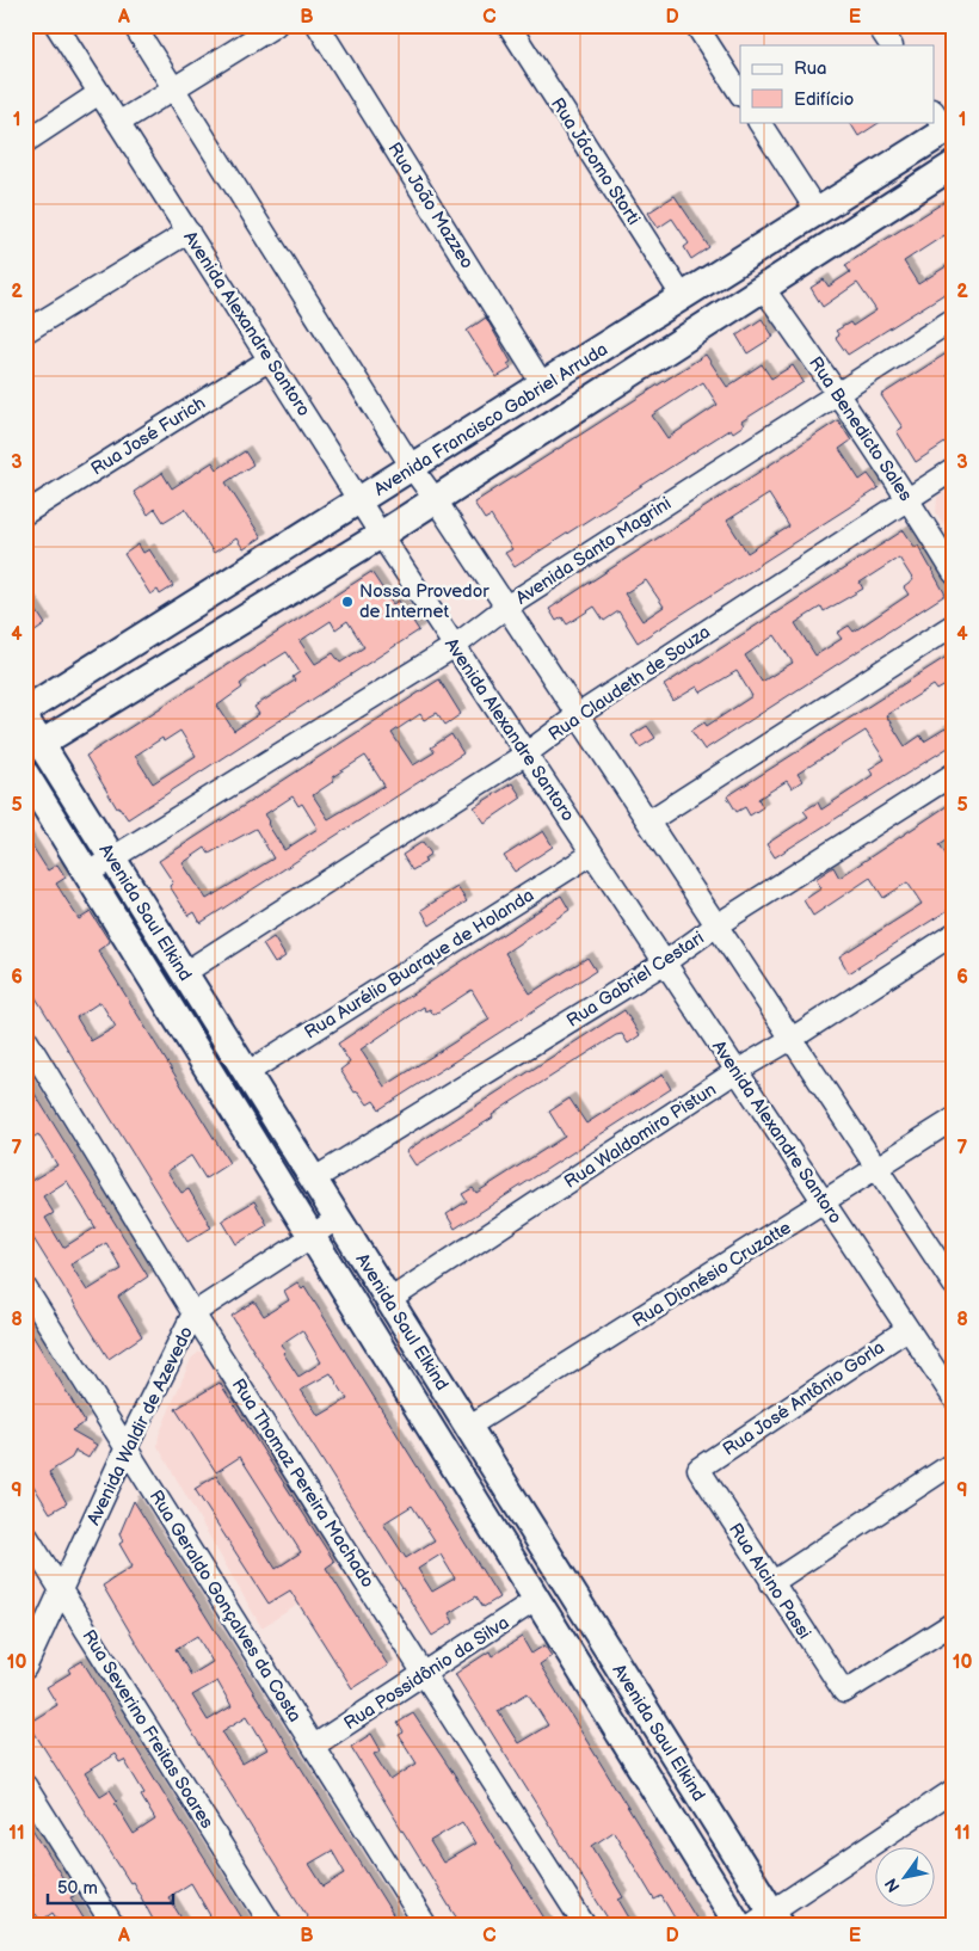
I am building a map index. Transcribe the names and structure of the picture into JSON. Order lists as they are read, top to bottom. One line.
{"streets":{"main road":["Avenida Francisco Gabriel Arruda","Avenida Saul Elkind"],"street":["Rua Jácomo Storti","Rua João Mazzeo","Avenida Alexandre Santoro","Rua Benedicto Sales","Rua José Furich","Avenida Santo Magrini","Rua Claudeth de Souza","Rua Aurélio Buarque de Holanda","Rua Gabriel Cestari","Rua Waldomiro Pistun","Rua Dionésio Cruzatte","Rua José Antônio Gorla","Avenida Waldir de Azevedo","Rua Thomaz Pereira Machado","Rua Alcino Passi","Rua Geraldo Gonçalves da Costa","Rua Possidônio da Silva","Rua Severino Freitas Soares"]},"crossings":[["Rua Jácomo Storti","Avenida Francisco Gabriel Arruda"],["Rua João Mazzeo","Avenida Francisco Gabriel Arruda"],["Avenida Alexandre Santoro","Avenida Francisco Gabriel Arruda"],["Avenida Alexandre Santoro","Rua José Furich"],["Avenida Alexandre Santoro","Avenida Santo Magrini"],["Avenida Alexandre Santoro","Rua Claudeth de Souza"],["Avenida Alexandre Santoro","Rua Aurélio Buarque de Holanda"],["Avenida Alexandre Santoro","Rua Gabriel Cestari"],["Avenida Alexandre Santoro","Rua Waldomiro Pistun"],["Avenida Alexandre Santoro","Rua Dionésio Cruzatte"],["Avenida Alexandre Santoro","Rua José Antônio Gorla"],["Avenida Francisco Gabriel Arruda","Rua Benedicto Sales"],["Avenida Francisco Gabriel Arruda","Avenida Saul Elkind"],["Rua Benedicto Sales","Avenida Santo Magrini"],["Rua Benedicto Sales","Rua Claudeth de Souza"],["Avenida Santo Magrini","Avenida Saul Elkind"],["Rua Claudeth de Souza","Avenida Saul Elkind"],["Avenida Saul Elkind","Rua Aurélio Buarque de Holanda"],["Avenida Saul Elkind","Rua Gabriel Cestari"],["Avenida Saul Elkind","Rua Waldomiro Pistun"],["Avenida Saul Elkind","Rua Dionésio Cruzatte"],["Avenida Saul Elkind","Avenida Waldir de Azevedo"],["Avenida Saul Elkind","Rua Possidônio da Silva"],["Rua José Antônio Gorla","Rua Alcino Passi"],["Avenida Waldir de Azevedo","Rua Thomaz Pereira Machado"],["Avenida Waldir de Azevedo","Rua Geraldo Gonçalves da Costa"],["Avenida Waldir de Azevedo","Rua Severino Freitas Soares"],["Rua Thomaz Pereira Machado","Rua Possidônio da Silva"],["Rua Geraldo Gonçalves da Costa","Rua Possidônio da Silva"]],"places":["Nossa Provedor de Internet"],"legend":["Rua","Edifício"],"scale_bar":"50 m","north":"bottom left","grid":{"columns":["A","B","C","D","E"],"rows":["1","2","3","4","5","6","7","8","9","10","11"]}}
